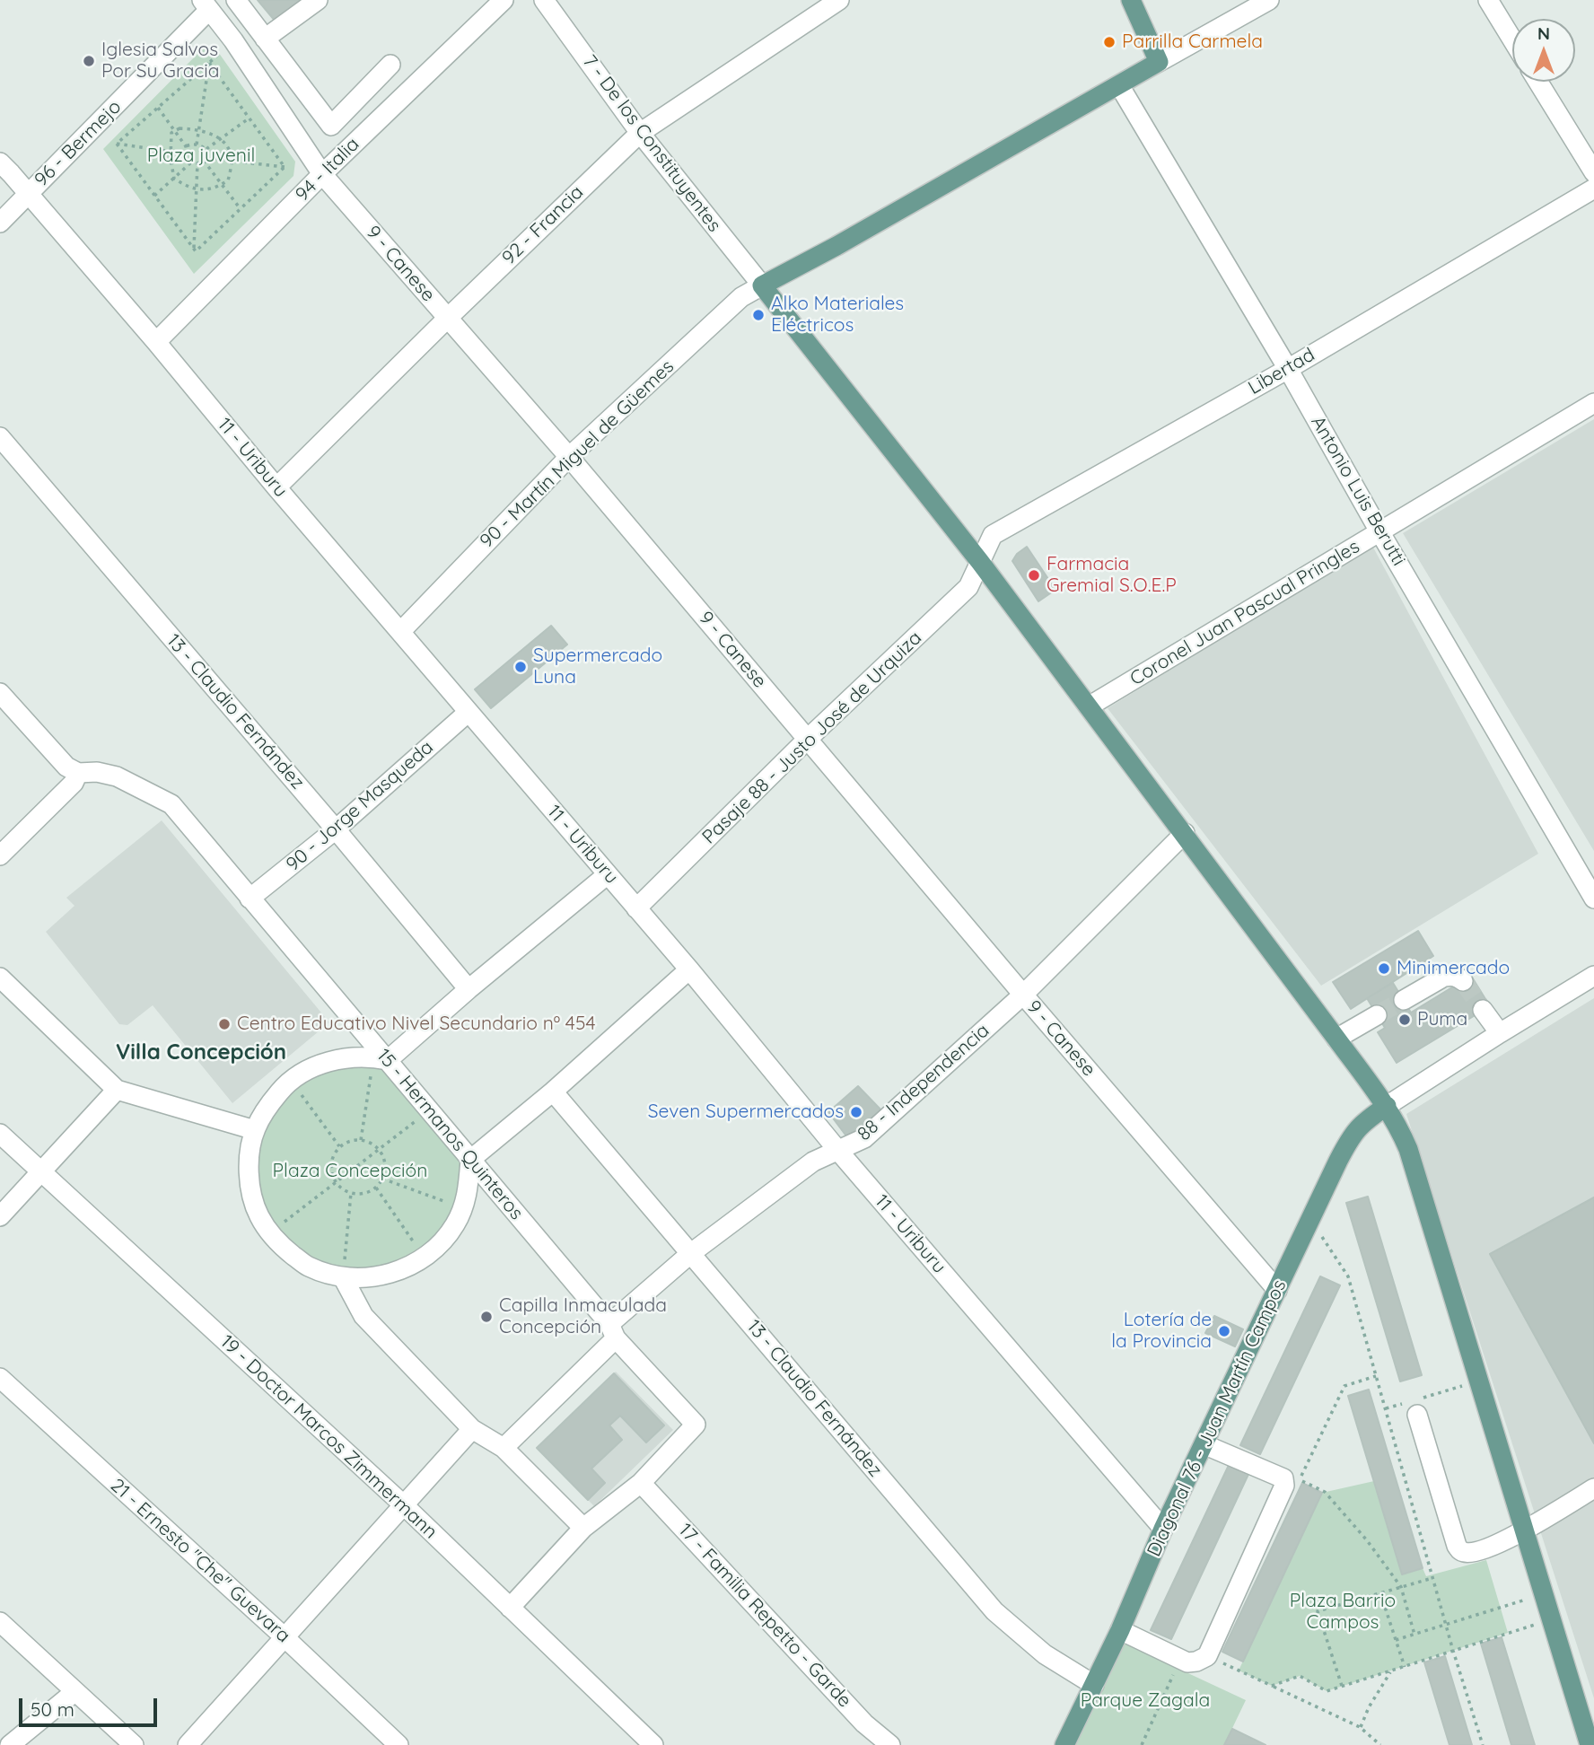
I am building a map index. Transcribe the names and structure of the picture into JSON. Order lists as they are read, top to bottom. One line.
{"streets":{"main road":["Diagonal 76 - Juan Martín Campos"],"street":["96 - Bermejo","7 - De los Constituyentes","94 - Italia","92 - Francia","9 - Canese","Libertad","90 - Martín Miguel de Güemes","11 - Uriburu","Antonio Luis Berutti","Coronel Juan Pascual Pringles","13 - Claudio Fernández","Pasaje 88 - Justo José de Urquiza","90 - Jorge Masqueda","88 - Independencia","15 - Hermanos Quinteros","19 - Doctor Marcos Zimmermann","21 - Ernesto \"Che\" Guevara","17 - Familia Repetto - Garde"]},"crossings":[["96 - Bermejo","9 - Canese"],["96 - Bermejo","11 - Uriburu"],["7 - De los Constituyentes","92 - Francia"],["7 - De los Constituyentes","90 - Martín Miguel de Güemes"],["94 - Italia","9 - Canese"],["94 - Italia","11 - Uriburu"],["92 - Francia","9 - Canese"],["92 - Francia","11 - Uriburu"],["9 - Canese","90 - Martín Miguel de Güemes"],["9 - Canese","Pasaje 88 - Justo José de Urquiza"],["9 - Canese","88 - Independencia"],["9 - Canese","Diagonal 76 - Juan Martín Campos"],["Libertad","Antonio Luis Berutti"],["Libertad","Pasaje 88 - Justo José de Urquiza"],["90 - Martín Miguel de Güemes","11 - Uriburu"],["11 - Uriburu","Pasaje 88 - Justo José de Urquiza"],["11 - Uriburu","90 - Jorge Masqueda"],["11 - Uriburu","88 - Independencia"],["11 - Uriburu","Diagonal 76 - Juan Martín Campos"],["Antonio Luis Berutti","Coronel Juan Pascual Pringles"],["13 - Claudio Fernández","90 - Jorge Masqueda"],["13 - Claudio Fernández","88 - Independencia"],["13 - Claudio Fernández","Diagonal 76 - Juan Martín Campos"],["90 - Jorge Masqueda","15 - Hermanos Quinteros"],["88 - Independencia","15 - Hermanos Quinteros"],["15 - Hermanos Quinteros","17 - Familia Repetto - Garde"]],"districts":["Villa Concepción"],"parks":["Plaza juvenil","Plaza Concepción","Plaza Barrio Campos","Parque Zagala"],"places":["Parrilla Carmela","Iglesia Salvos Por Su Gracia","Alko Materiales Eléctricos","Farmacia Gremial S.O.E.P","Supermercado Luna","Minimercado","Puma","Centro Educativo Nivel Secundario nº 454","Seven Supermercados","Capilla Inmaculada Concepción","Lotería de la Provincia"],"scale_bar":"50 m","north":"top"}
